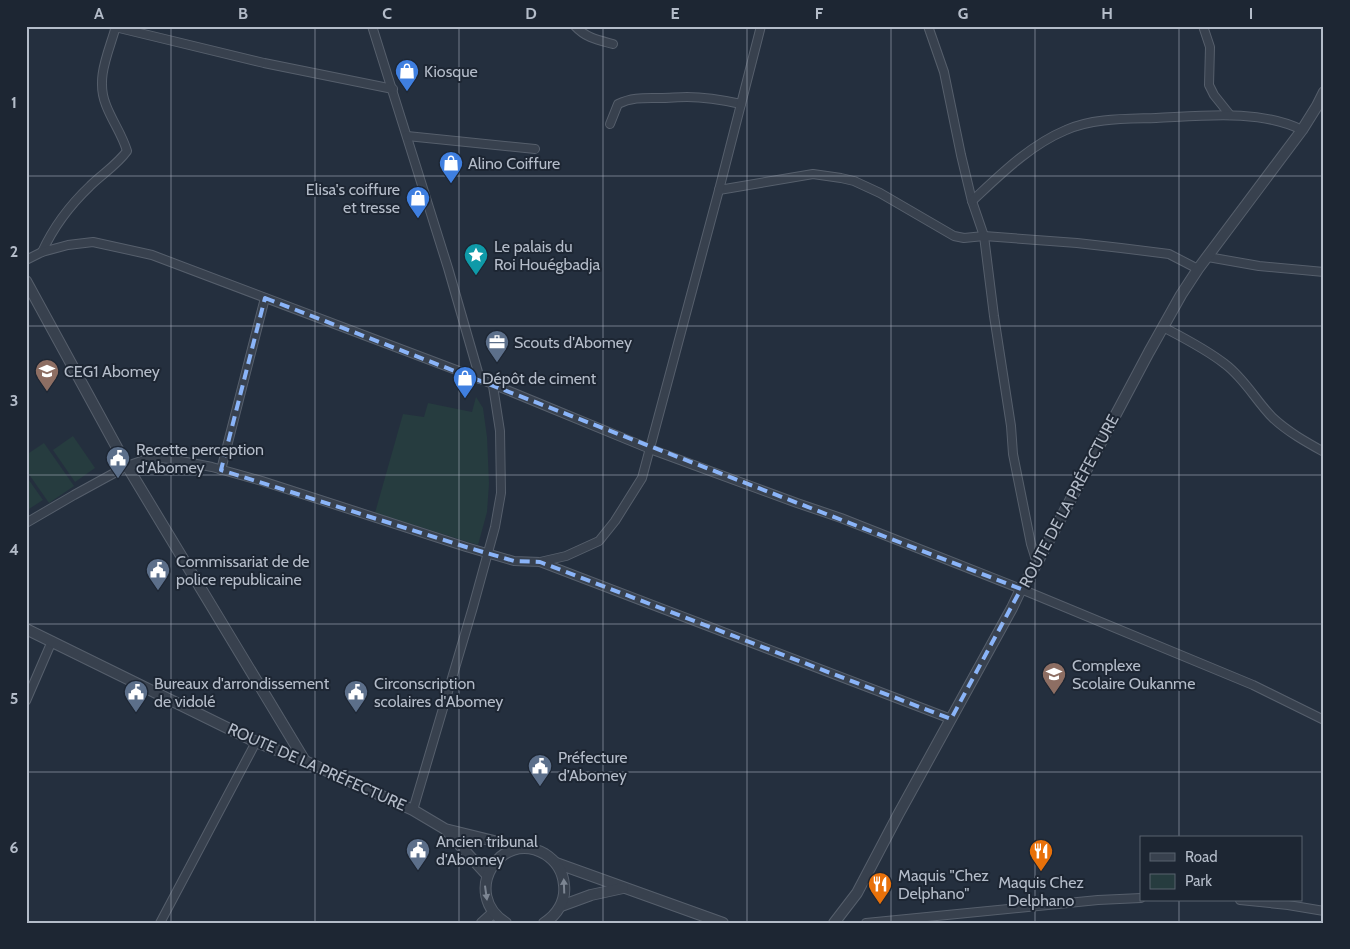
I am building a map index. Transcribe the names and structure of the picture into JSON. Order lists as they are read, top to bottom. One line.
{"streets":{"street":["ROUTE DE LA PRÉFECTURE"]},"places":{"shop":["Kiosque","Alino Coiffure","Elisa's coiffure et tresse","Dépôt de ciment"],"place":["Le palais du Roi Houégbadja"],"office":["Scouts d'Abomey"],"school or university":["CEG1 Abomey","Complexe Scolaire Oukanme"],"public building":["Recette perception d'Abomey","Commissariat de de police republicaine","Bureaux d'arrondissement de vidolé","Circonscription scolaires d'Abomey","Préfecture d’Abomey","Ancien tribunal d'Abomey"],"restaurant":["Maquis Chez Delphano","Maquis \"Chez Delphano\""]},"legend":["Road","Park"],"grid":{"columns":["A","B","C","D","E","F","G","H","I"],"rows":["1","2","3","4","5","6"]}}
